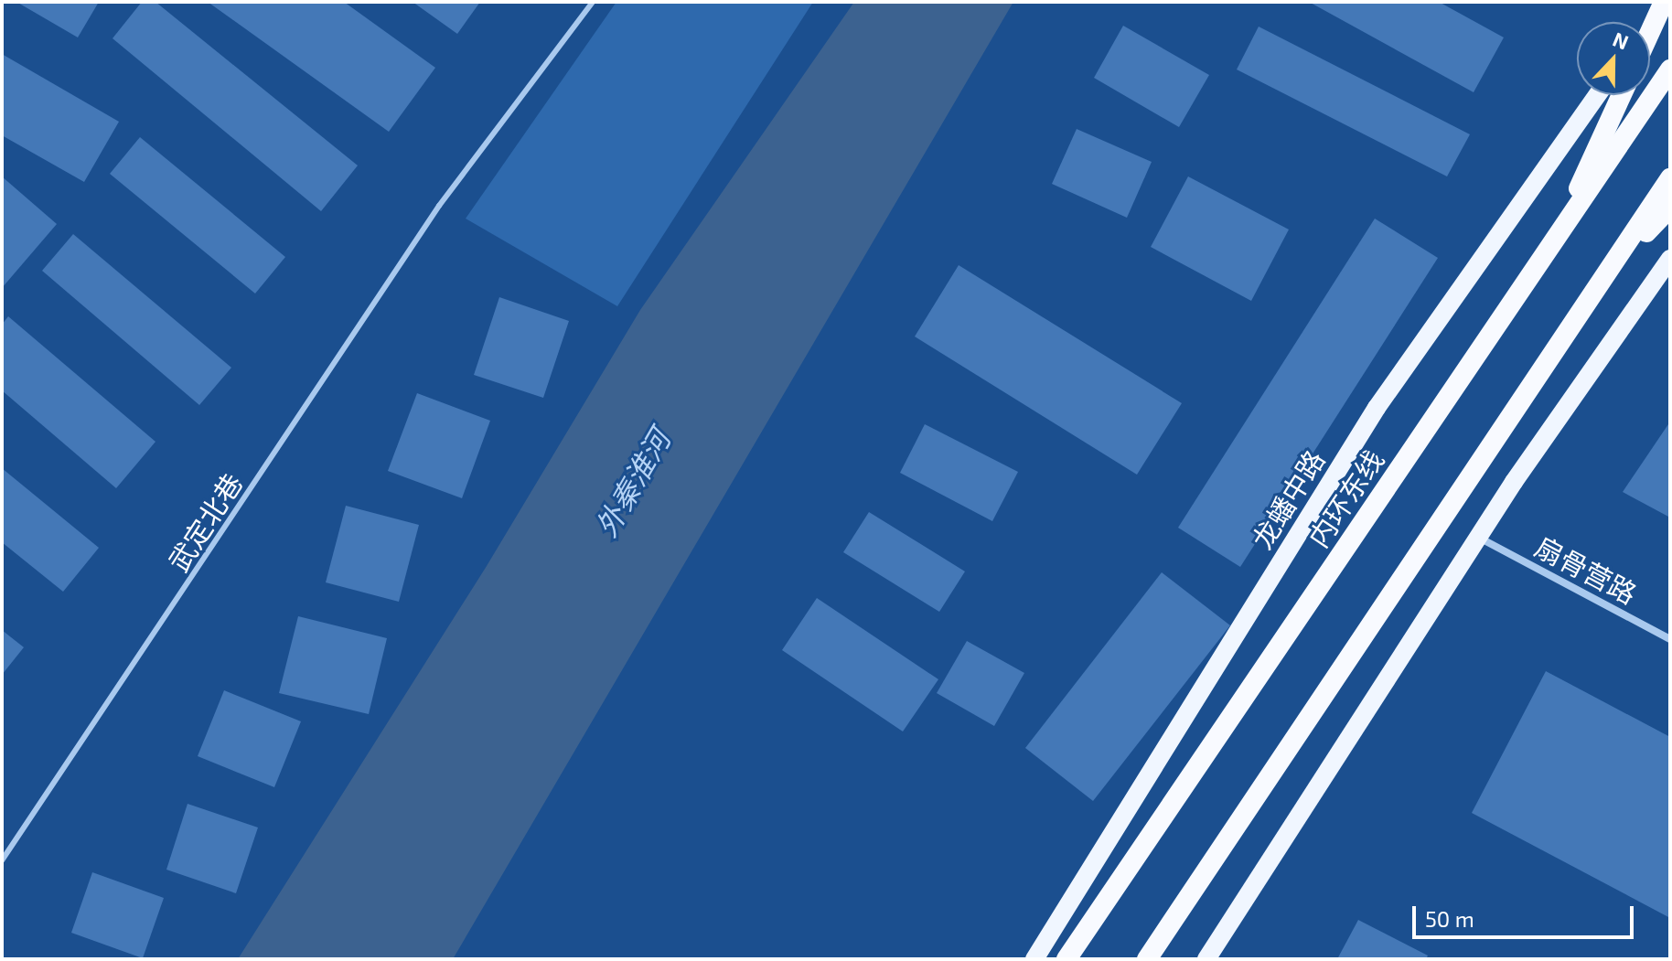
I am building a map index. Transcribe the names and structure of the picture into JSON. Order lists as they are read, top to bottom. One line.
{"streets":{"highway":["内环东线"],"main road":["龙蟠中路"],"street":["扇骨营路"],"lane":["武定北巷"]},"water":["外秦淮河"],"scale_bar":"50 m","north":"top"}
